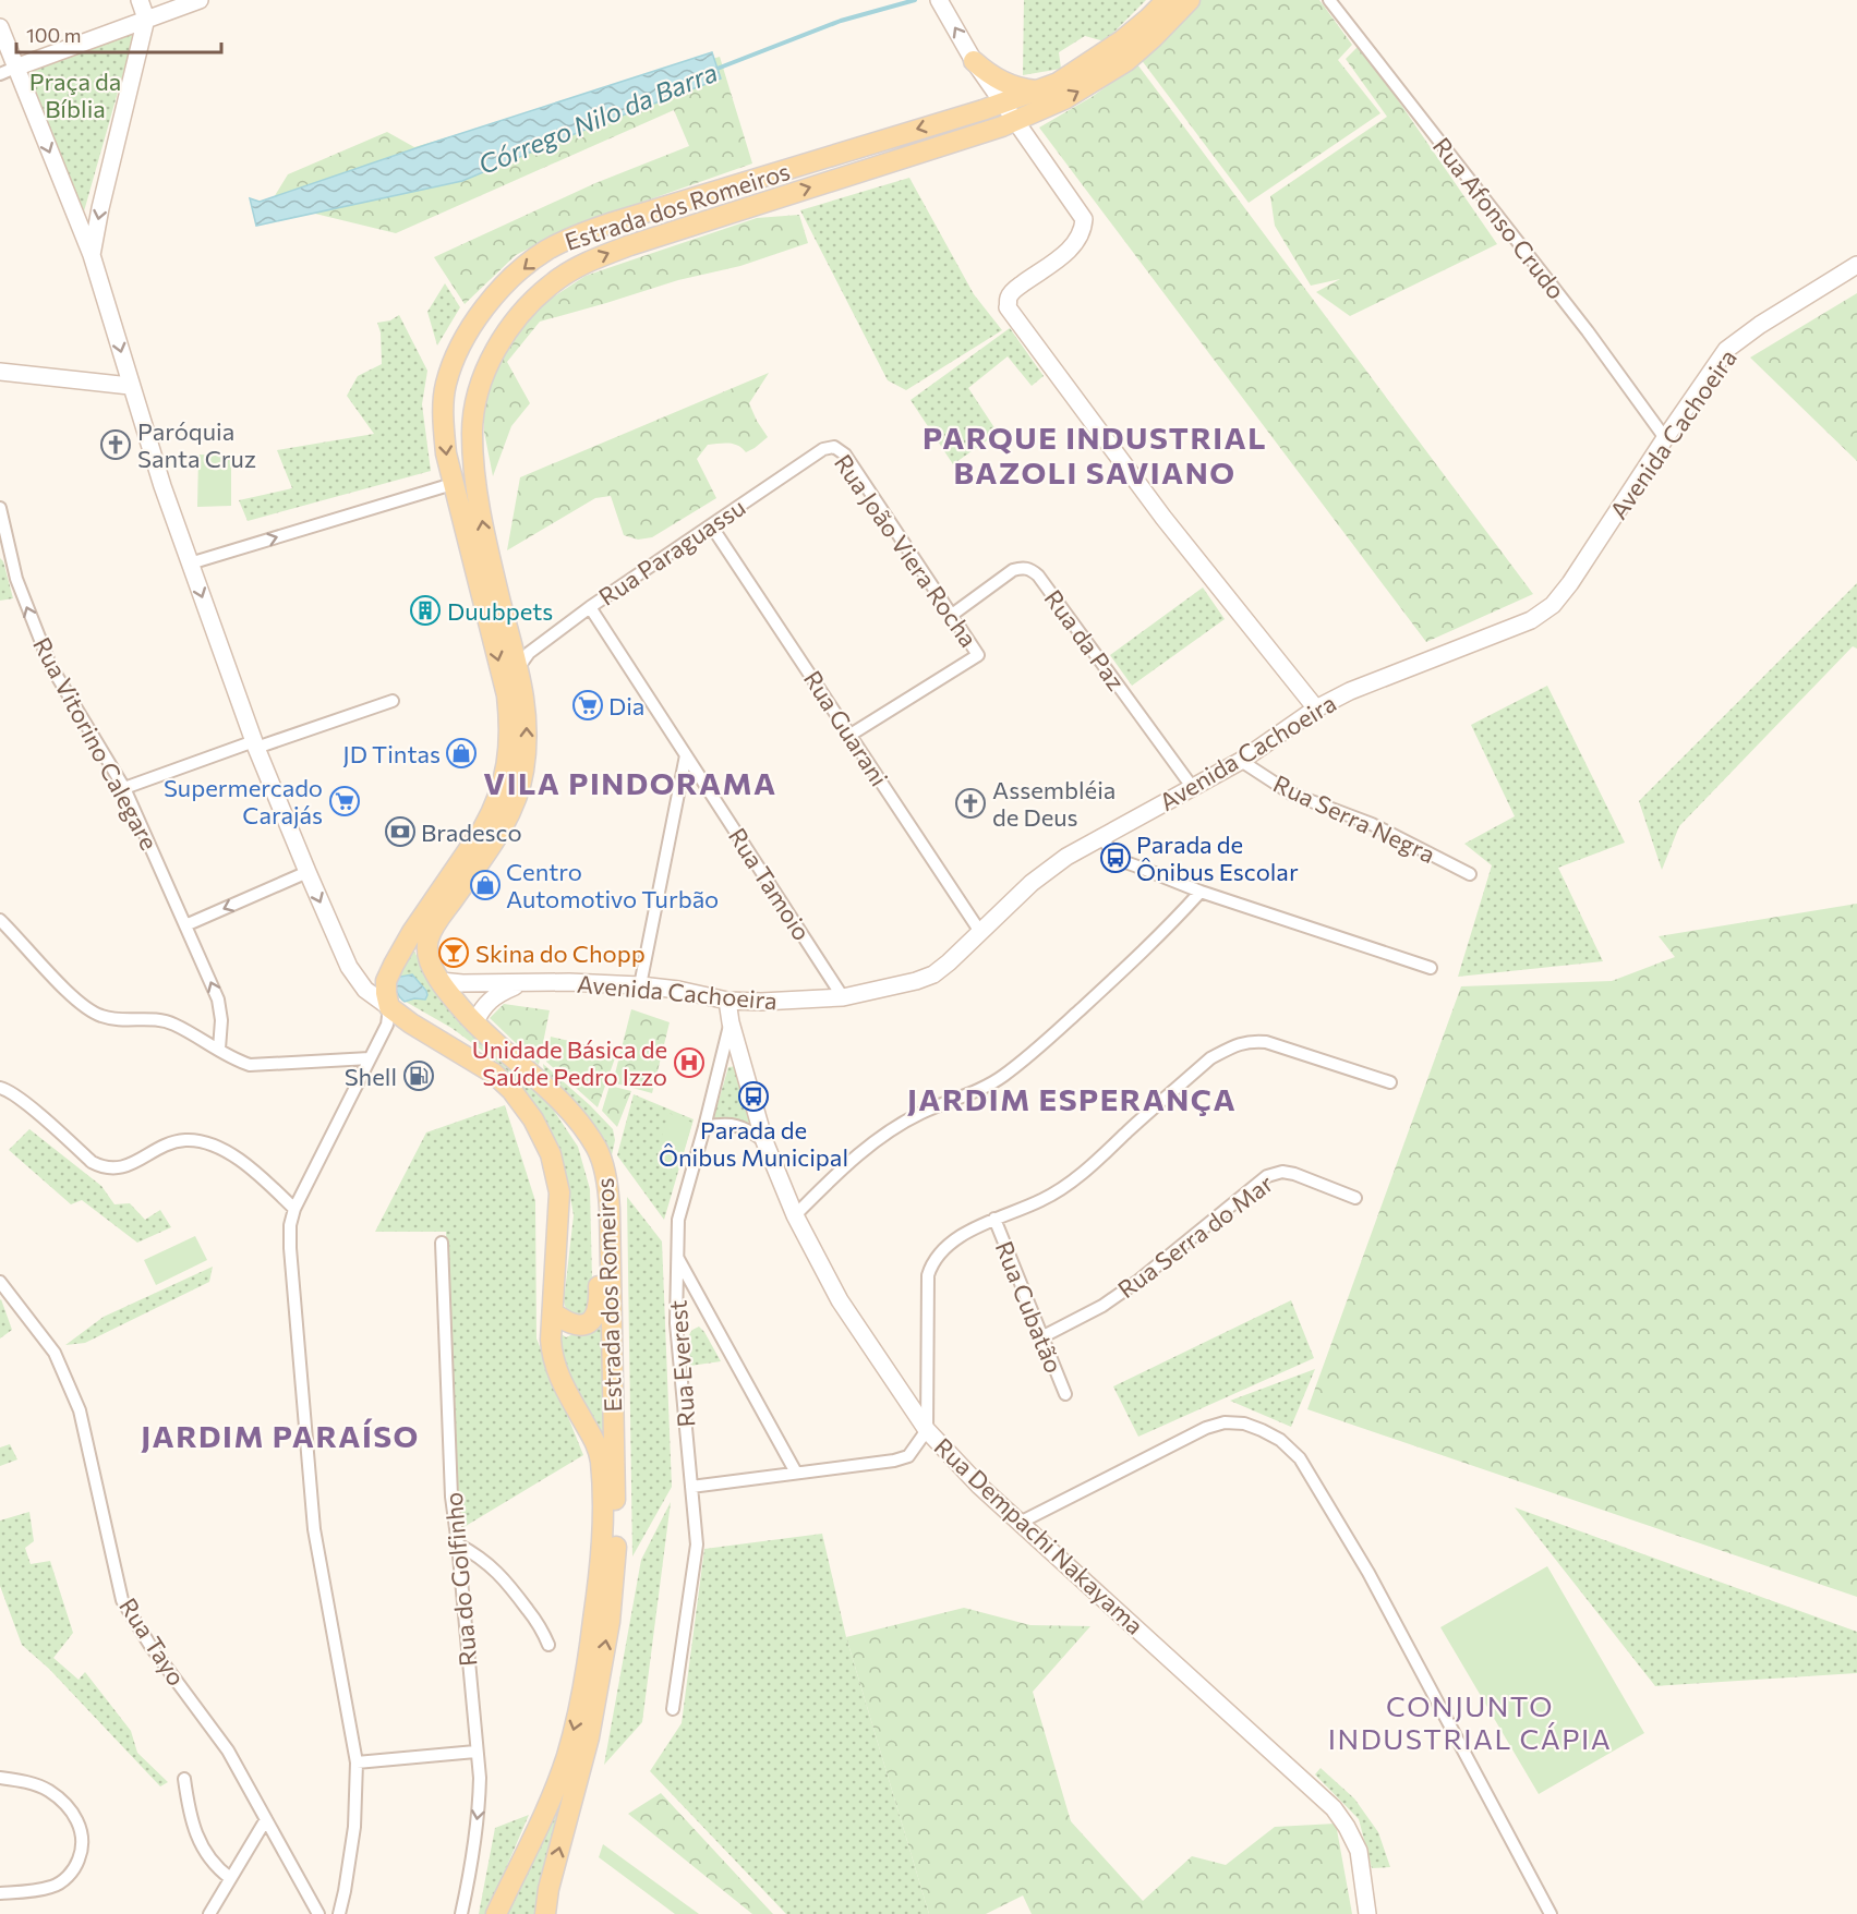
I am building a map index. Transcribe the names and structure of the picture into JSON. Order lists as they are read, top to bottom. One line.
{"streets":{"main road":["Estrada dos Romeiros"],"street":["Rua Afonso Crudo","Avenida Cachoeira","Rua João Viera Rocha","Rua Paraguassu","Rua da Paz","Rua Guarani","Rua Vitorino Calegare","Rua Serra Negra","Rua Tamoio","Rua Serra do Mar","Rua Cubatão","Rua Everest","Rua Dempachi Nakayama","Rua do Golfinho","Rua Tayo"]},"crossings":[["Estrada dos Romeiros","Avenida Cachoeira"],["Estrada dos Romeiros","Rua Paraguassu"],["Rua Afonso Crudo","Avenida Cachoeira"],["Avenida Cachoeira","Rua da Paz"],["Avenida Cachoeira","Rua Guarani"],["Avenida Cachoeira","Rua Serra Negra"],["Avenida Cachoeira","Rua Tamoio"],["Avenida Cachoeira","Rua Dempachi Nakayama"],["Rua João Viera Rocha","Rua Paraguassu"],["Rua João Viera Rocha","Rua da Paz"],["Rua João Viera Rocha","Rua Guarani"],["Rua Paraguassu","Rua Guarani"],["Rua Paraguassu","Rua Tamoio"],["Rua Serra do Mar","Rua Cubatão"],["Rua Everest","Rua Dempachi Nakayama"]],"one_way":["Rua Vitorino Calegare"],"districts":["PARQUE INDUSTRIAL BAZOLI SAVIANO","VILA PINDORAMA","JARDIM ESPERANÇA","JARDIM PARAÍSO","CONJUNTO INDUSTRIAL CÁPIA"],"water":["Córrego Nilo da Barra"],"parks":["Praça da Bíblia"],"places":{"church":["Paróquia Santa Cruz","Assembléia de Deus"],"building":["Duubpets"],"supermarket":["Dia","Supermercado Carajás"],"shop":["JD Tintas","Centro Automotivo Turbão"],"bank":["Bradesco"],"bus stop":["Parada de Ônibus Escolar","Parada de Ônibus Municipal"],"bar":["Skina do Chopp"],"hospital":["Unidade Básica de Saúde Pedro Izzo"],"fuel station":["Shell"]},"scale_bar":"100 m"}
